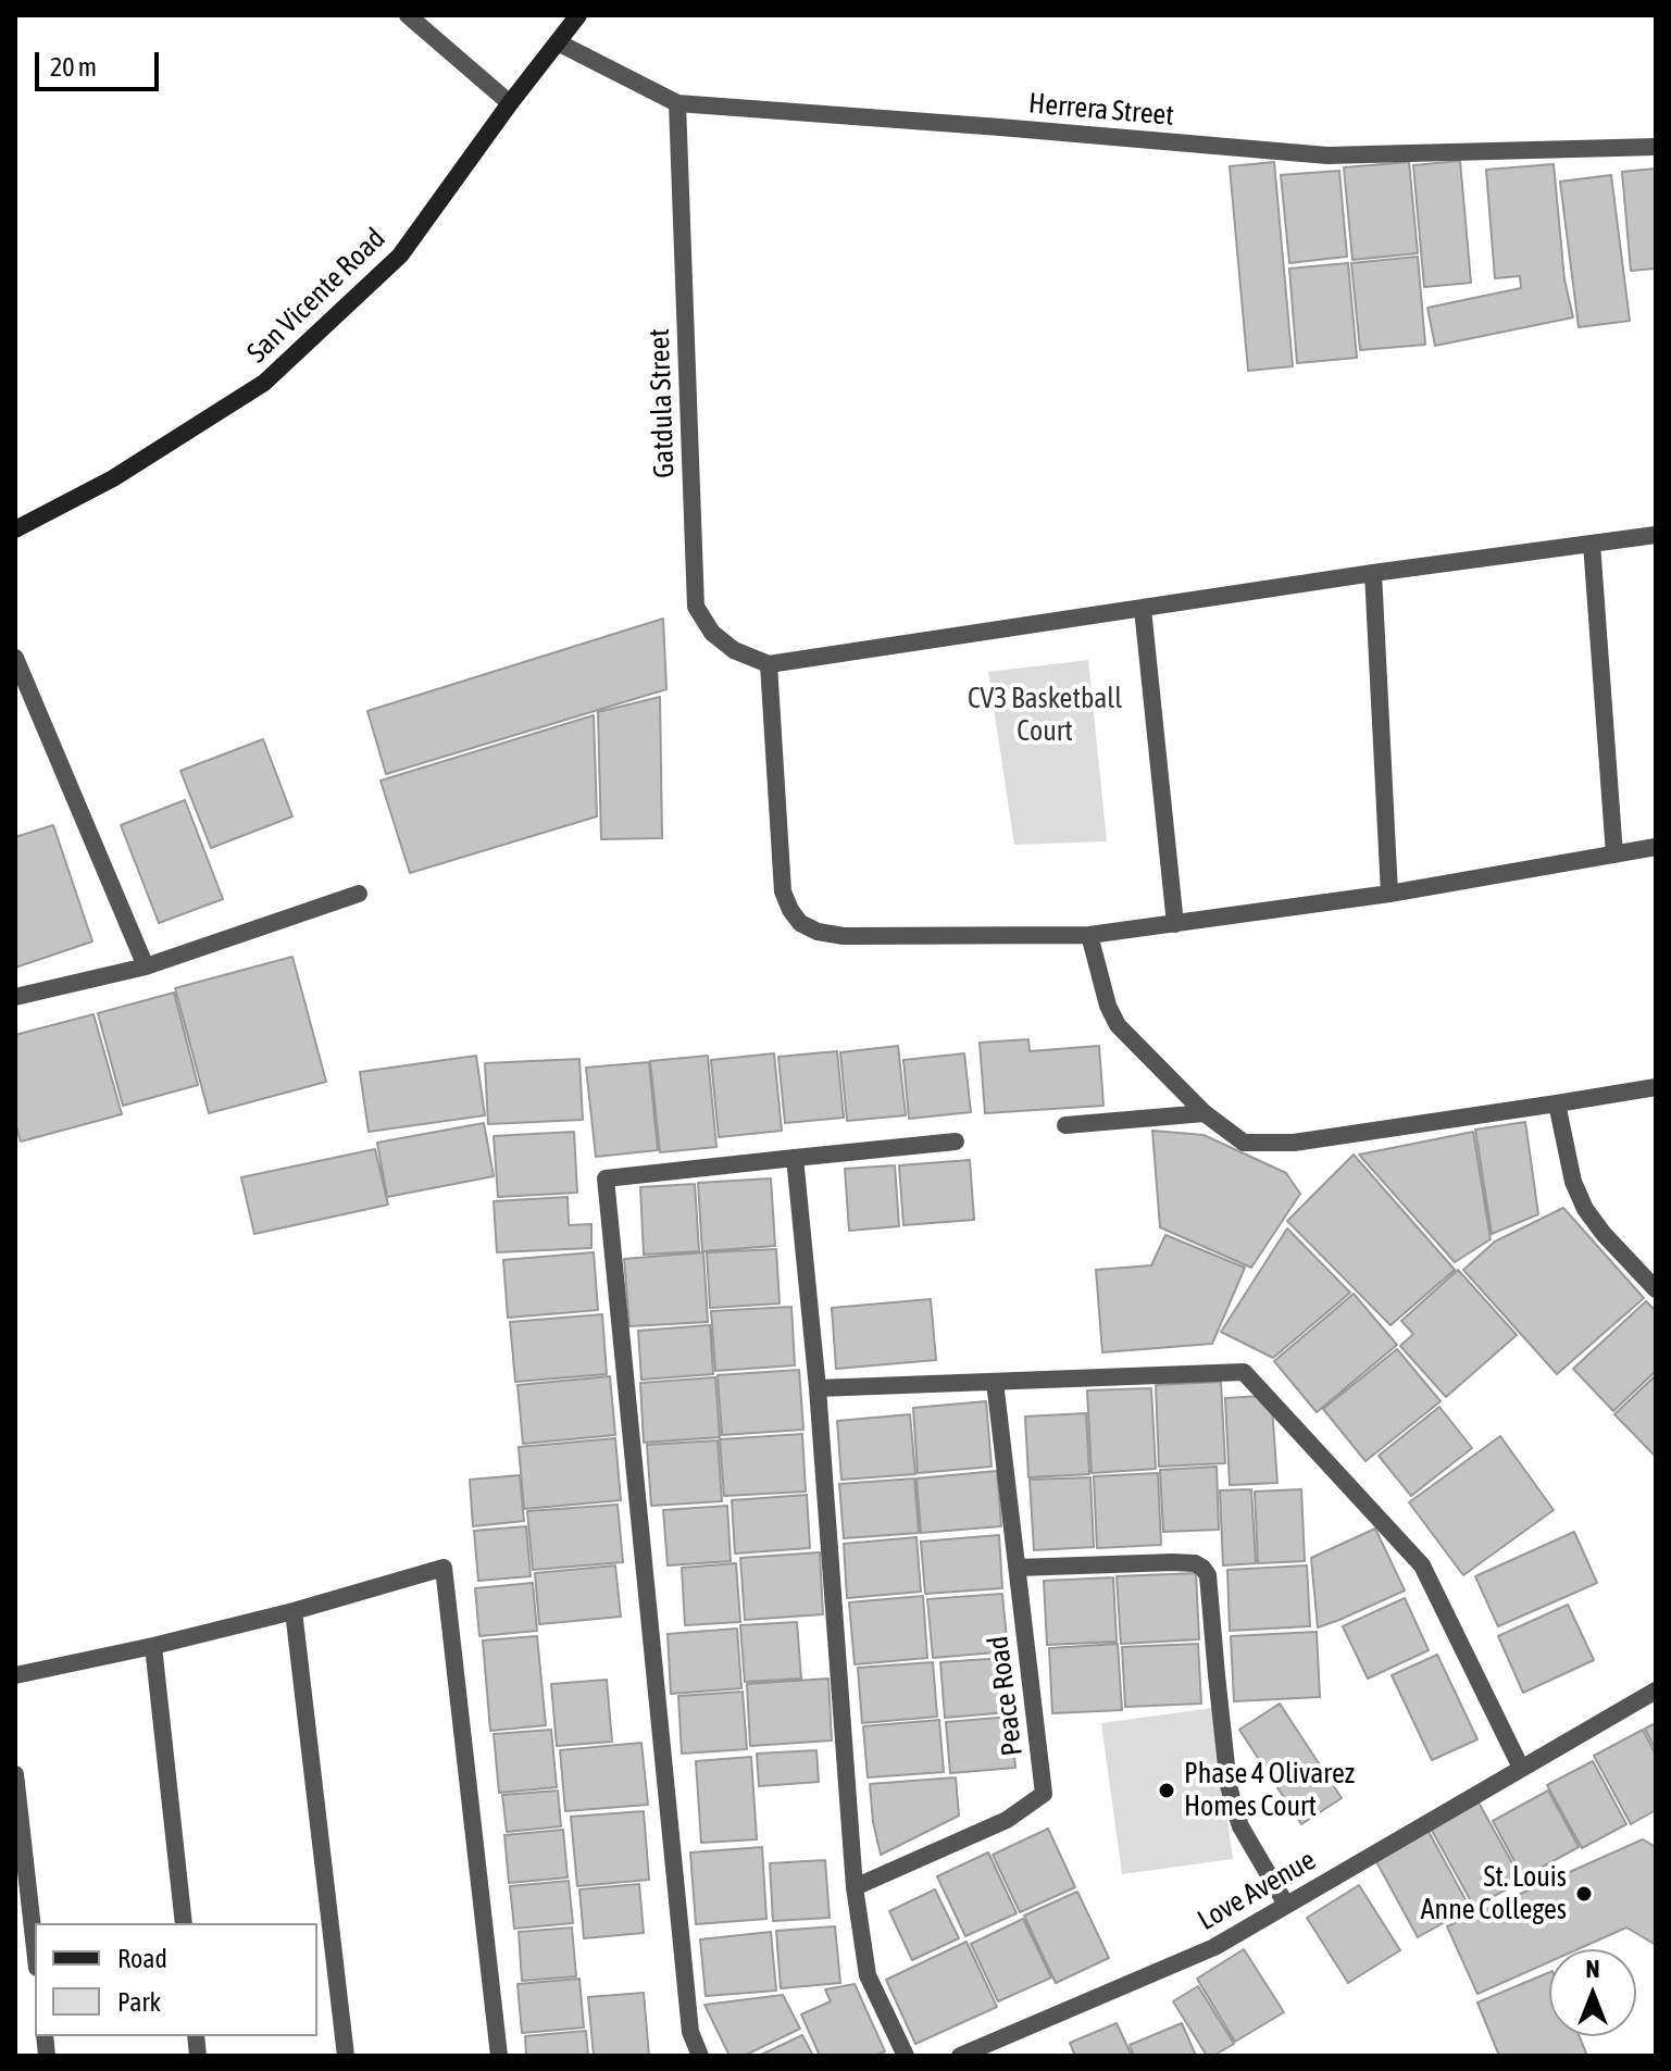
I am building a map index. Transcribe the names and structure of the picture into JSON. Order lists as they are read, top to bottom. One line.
{"streets":{"main road":["San Vicente Road"],"street":["Herrera Street","Gatdula Street","Peace Road","Love Avenue"]},"crossings":[["Herrera Street","San Vicente Road"],["Herrera Street","Gatdula Street"]],"parks":["CV3 Basketball Court"],"places":["Phase 4 Olivarez Homes Court","St. Louis Anne Colleges"],"legend":["Road","Park"],"scale_bar":"20 m","north":"top"}
